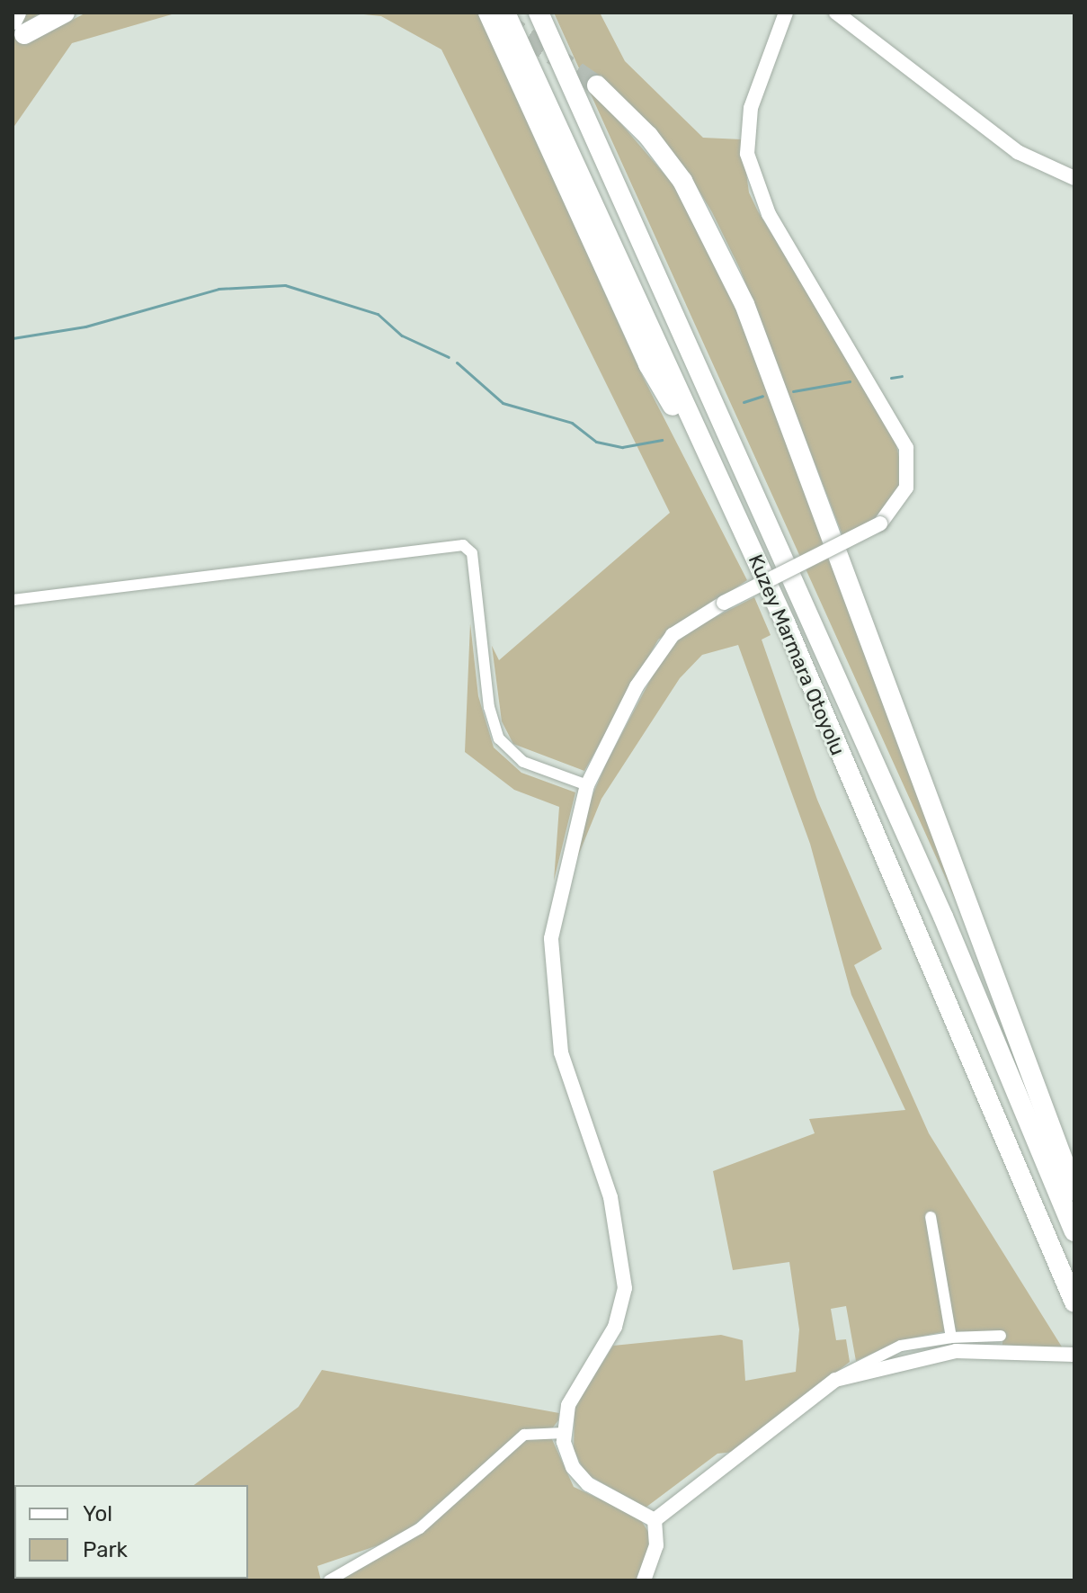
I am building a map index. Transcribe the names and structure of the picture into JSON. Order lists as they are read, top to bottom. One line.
{"streets":{"highway":["Kuzey Marmara Otoyolu"]},"legend":["Yol","Park"]}
